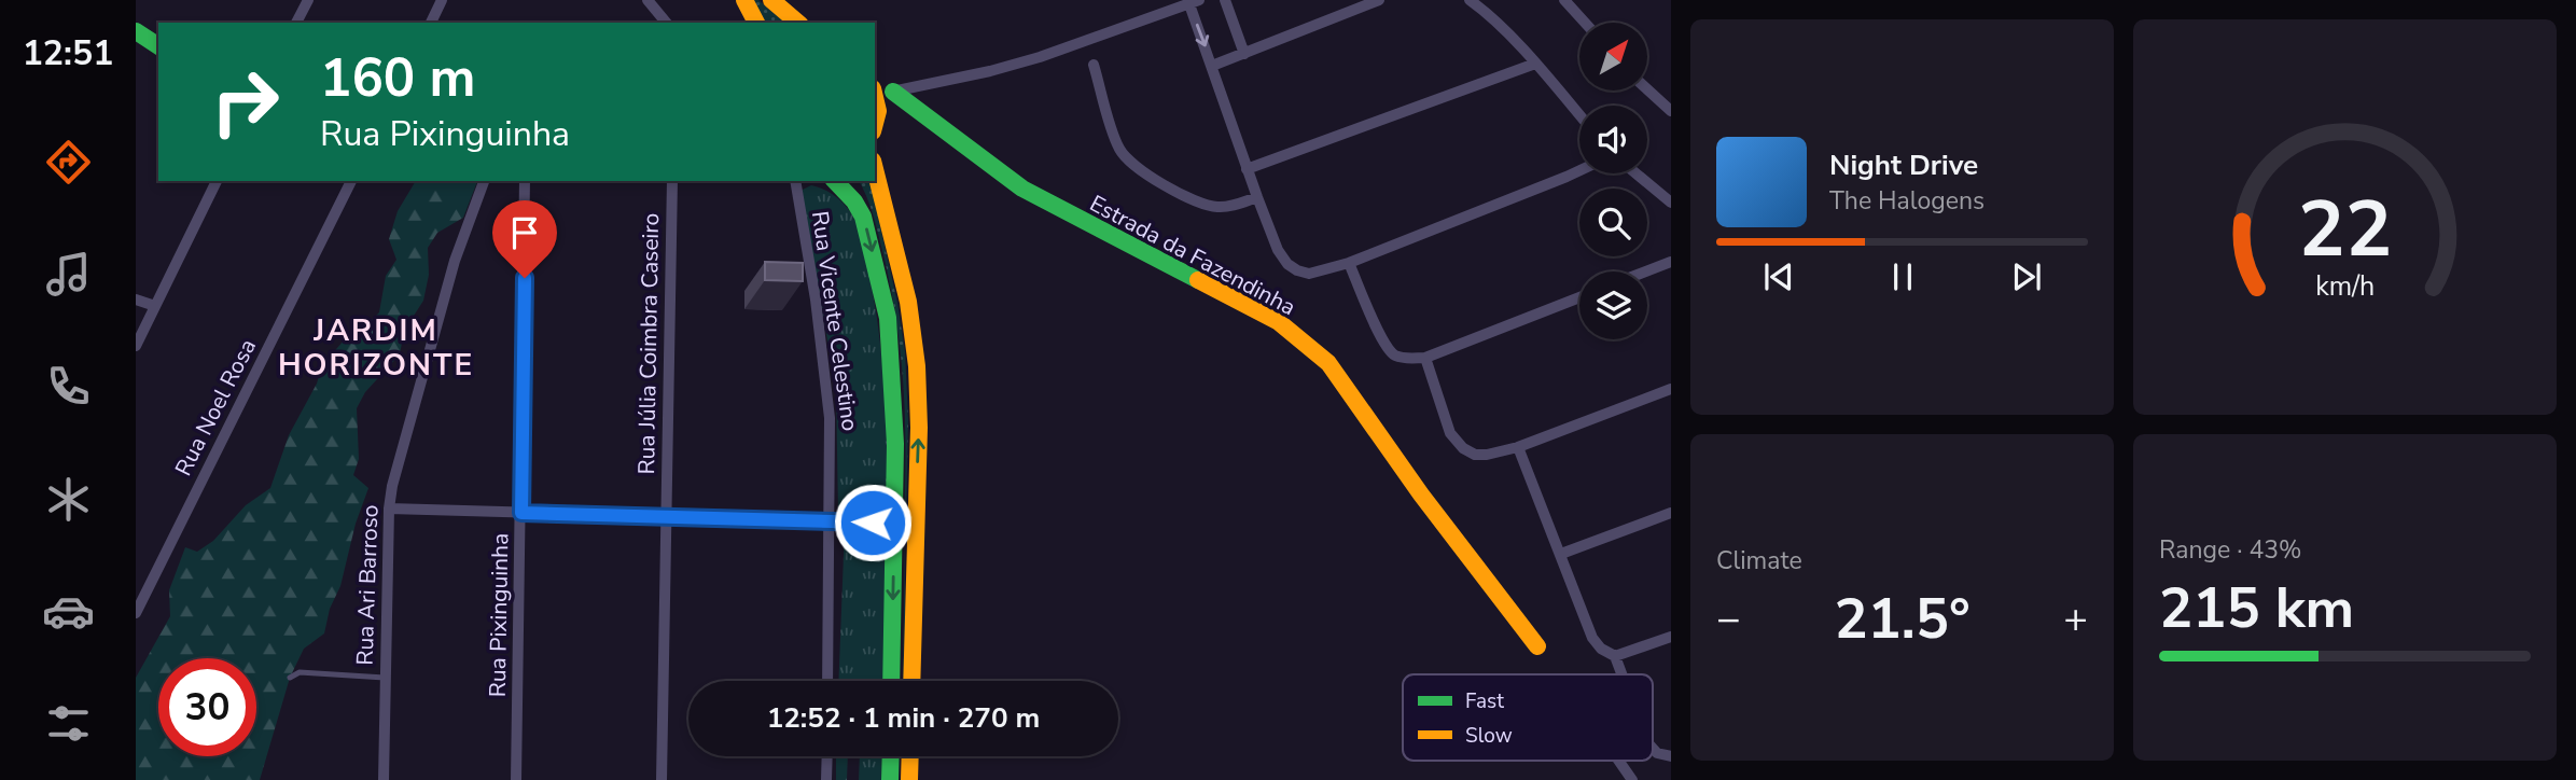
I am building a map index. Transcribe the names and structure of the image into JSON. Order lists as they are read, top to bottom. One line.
{"streets":{"main road":["Estrada da Fazendinha"],"street":["Rua Vicente Celestino","Rua Júlia Coimbra Caseiro","Rua Noel Rosa","Rua Ari Barroso","Rua Pixinguinha"]},"districts":["JARDIM HORIZONTE"],"legend":["Fast","Slow"],"north":"top right","page":{"tabs":"12:51","turn":["160 m","Rua Pixinguinha"],"song":["Night Drive","The Halogens"],"tile":["Climate",["Range · 43%","215 km"]],"heat":["−","21.5°","+"],"limit":"30","trip":"12:52 · 1 min · 270 m","gauge":["22","km/h"]}}
